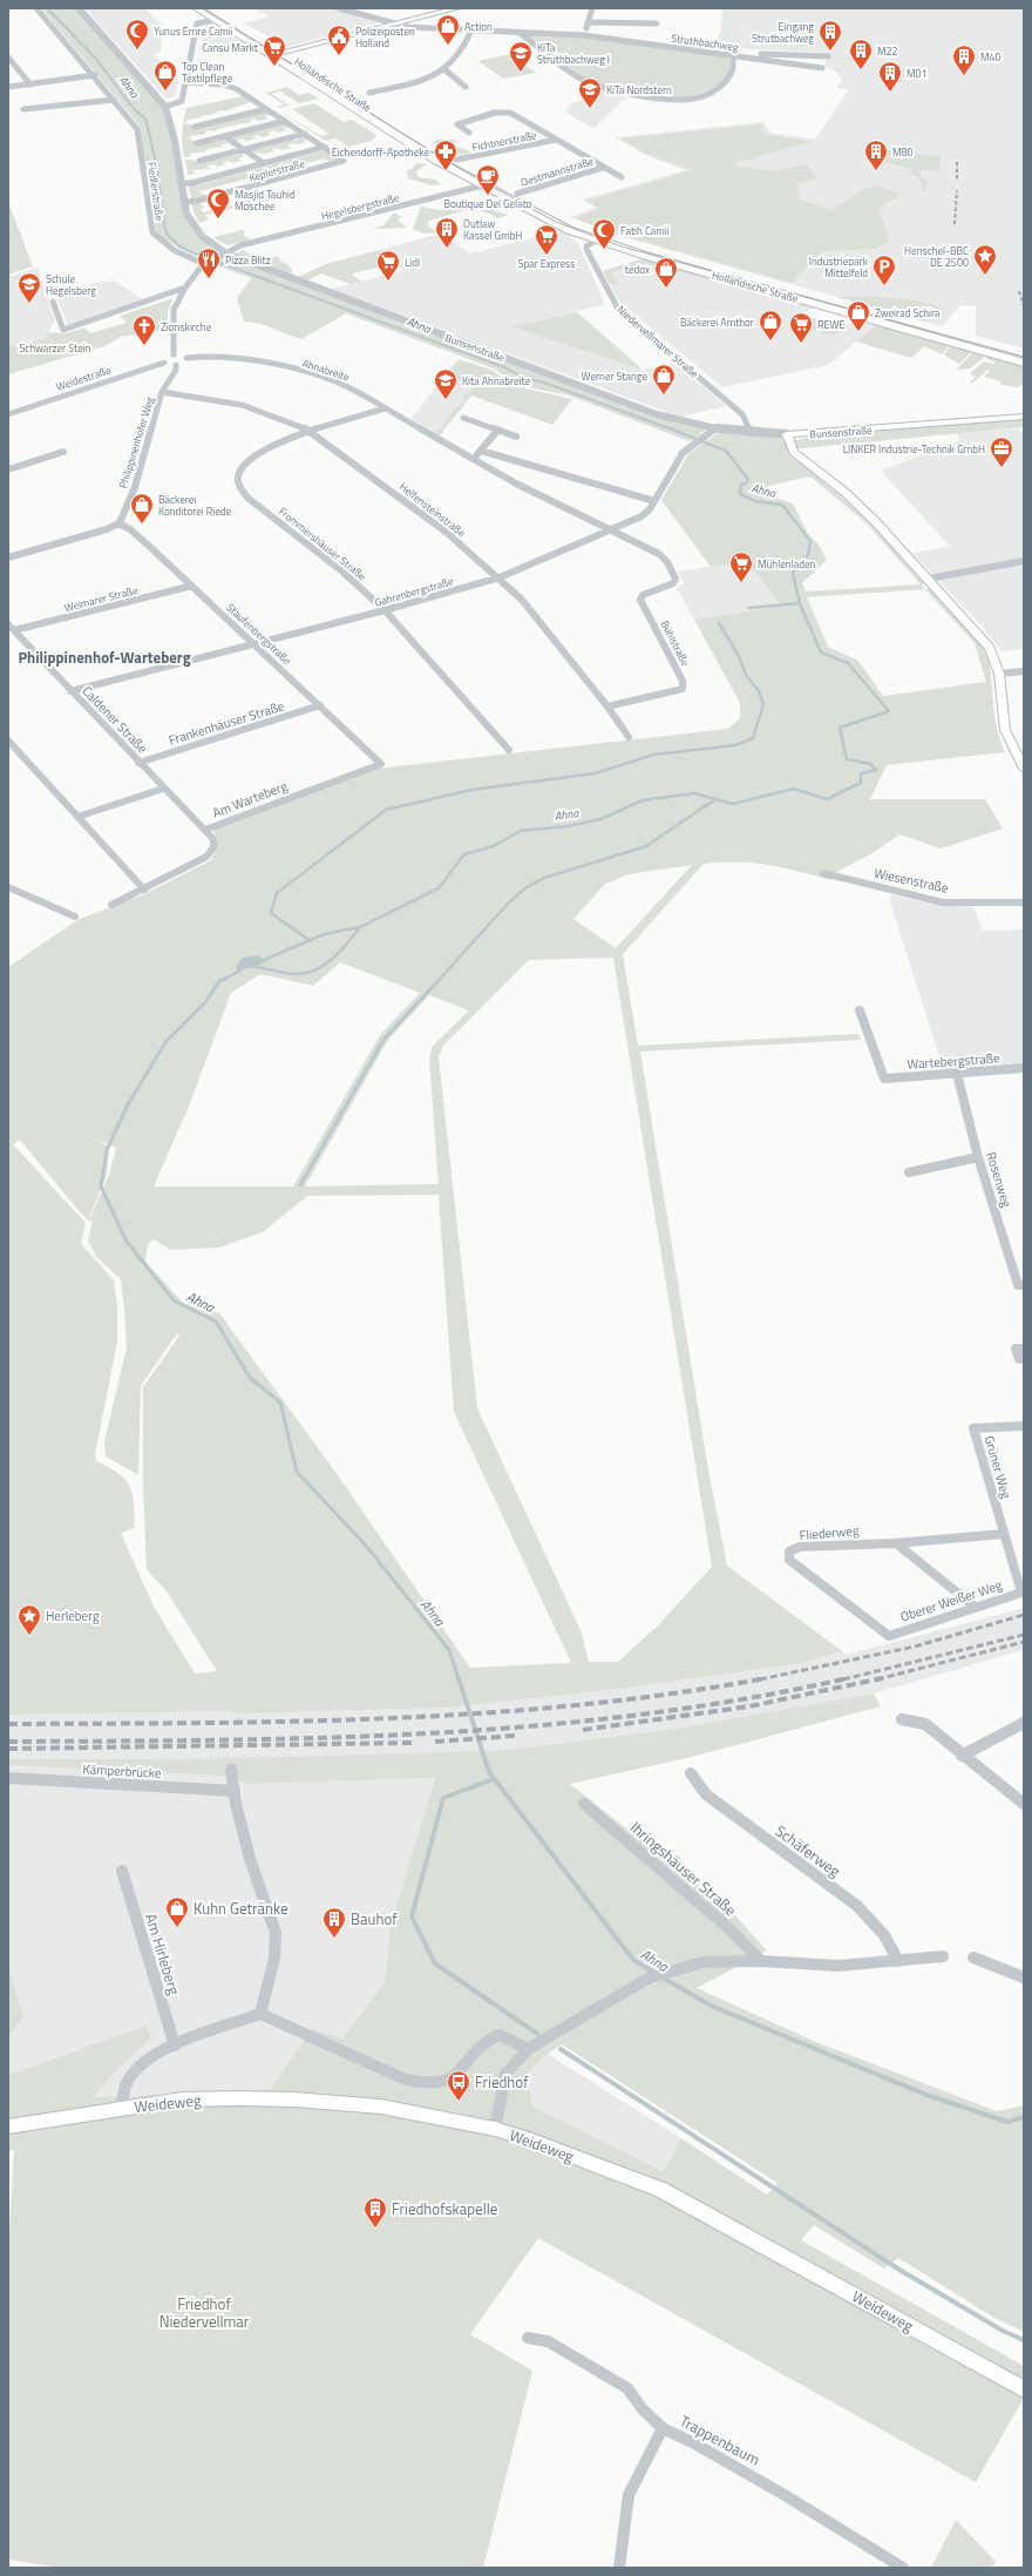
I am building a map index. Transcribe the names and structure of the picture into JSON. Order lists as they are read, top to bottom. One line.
{"streets":{"main road":["Holländische Straße","Bunsenstraße","Weideweg"],"street":["Struthbachweg","Fichtnerstraße","Keplerstraße","Oestmannstraße","Fiedlerstraße","Hegelsbergstraße","Niedervellmarer Straße","Ahnabreite","Weidestraße","Philippinenhöfer Weg","Helfensteinstraße","Frommershäuser Straße","Gahrenbergstraße","Weimarer Straße","Staufenbergstraße","Bühlstraße","Caldener Straße","Frankenhäuser Straße","Am Warteberg","Wiesenstraße","Wartebergstraße","Rosenweg","Grüner Weg","Fliederweg","Oberer Weißer Weg","Kämperbrücke","Schäferweg","Ihringshäuser Straße","Am Hirleberg","Trappenbaum"]},"crossings":[["Holländische Straße","Fichtnerstraße"],["Holländische Straße","Oestmannstraße"],["Holländische Straße","Hegelsbergstraße"],["Holländische Straße","Niedervellmarer Straße"],["Fichtnerstraße","Oestmannstraße"],["Keplerstraße","Bunsenstraße"],["Fiedlerstraße","Hegelsbergstraße"],["Hegelsbergstraße","Bunsenstraße"],["Niedervellmarer Straße","Bunsenstraße"],["Bunsenstraße","Gahrenbergstraße"],["Ahnabreite","Frommershäuser Straße"],["Ahnabreite","Gahrenbergstraße"],["Ahnabreite","Bühlstraße"],["Philippinenhöfer Weg","Helfensteinstraße"],["Philippinenhöfer Weg","Staufenbergstraße"],["Helfensteinstraße","Frommershäuser Straße"],["Helfensteinstraße","Gahrenbergstraße"],["Helfensteinstraße","Bühlstraße"],["Frommershäuser Straße","Gahrenbergstraße"],["Gahrenbergstraße","Staufenbergstraße"],["Gahrenbergstraße","Caldener Straße"],["Weimarer Straße","Staufenbergstraße"],["Weimarer Straße","Caldener Straße"],["Staufenbergstraße","Frankenhäuser Straße"],["Staufenbergstraße","Am Warteberg"],["Caldener Straße","Frankenhäuser Straße"],["Caldener Straße","Am Warteberg"],["Wartebergstraße","Rosenweg"],["Grüner Weg","Fliederweg"],["Grüner Weg","Oberer Weißer Weg"],["Fliederweg","Oberer Weißer Weg"]],"districts":["Philippinenhof-Warteberg"],"water":["Ahna"],"parks":["Schwarzer Stein","Friedhof Niedervellmar"],"places":{"shop":["Action","Top Clean Textilpflege","tedox","Zweirad Schira","Bäckerei Amthor","Werner Stange","Bäckerei Konditorei Riede","Kuhn Getränke"],"mosque":["Yunus Emre Camii","Masjid Tauhid Moschee","Fatih Camii"],"building":["Eingang Strutbachweg","M22","M40","M01","M80","Outlaw Kassel GmbH","Bauhof","Friedhofskapelle"],"public building":["Polizeiposten Holland"],"supermarket":["Cansu Markt","Spar Express","Lidl","REWE","Mühlenladen"],"school or university":["KiTa Struthbachweg I","KiTa Nordstern","Schule Hegelsberg","Kita Ahnabreite"],"pharmacy":["Eichendorff-Apotheke"],"cafe":["Boutique Del Gelato"],"place":["Henschel-BBC DE 2500","Herleberg"],"restaurant":["Pizza Blitz"],"parking":["Industriepark Mittelfeld"],"church":["Zionskirche"],"office":["LINKER Industrie-Technik GmbH"],"bus stop":["Friedhof"]}}
